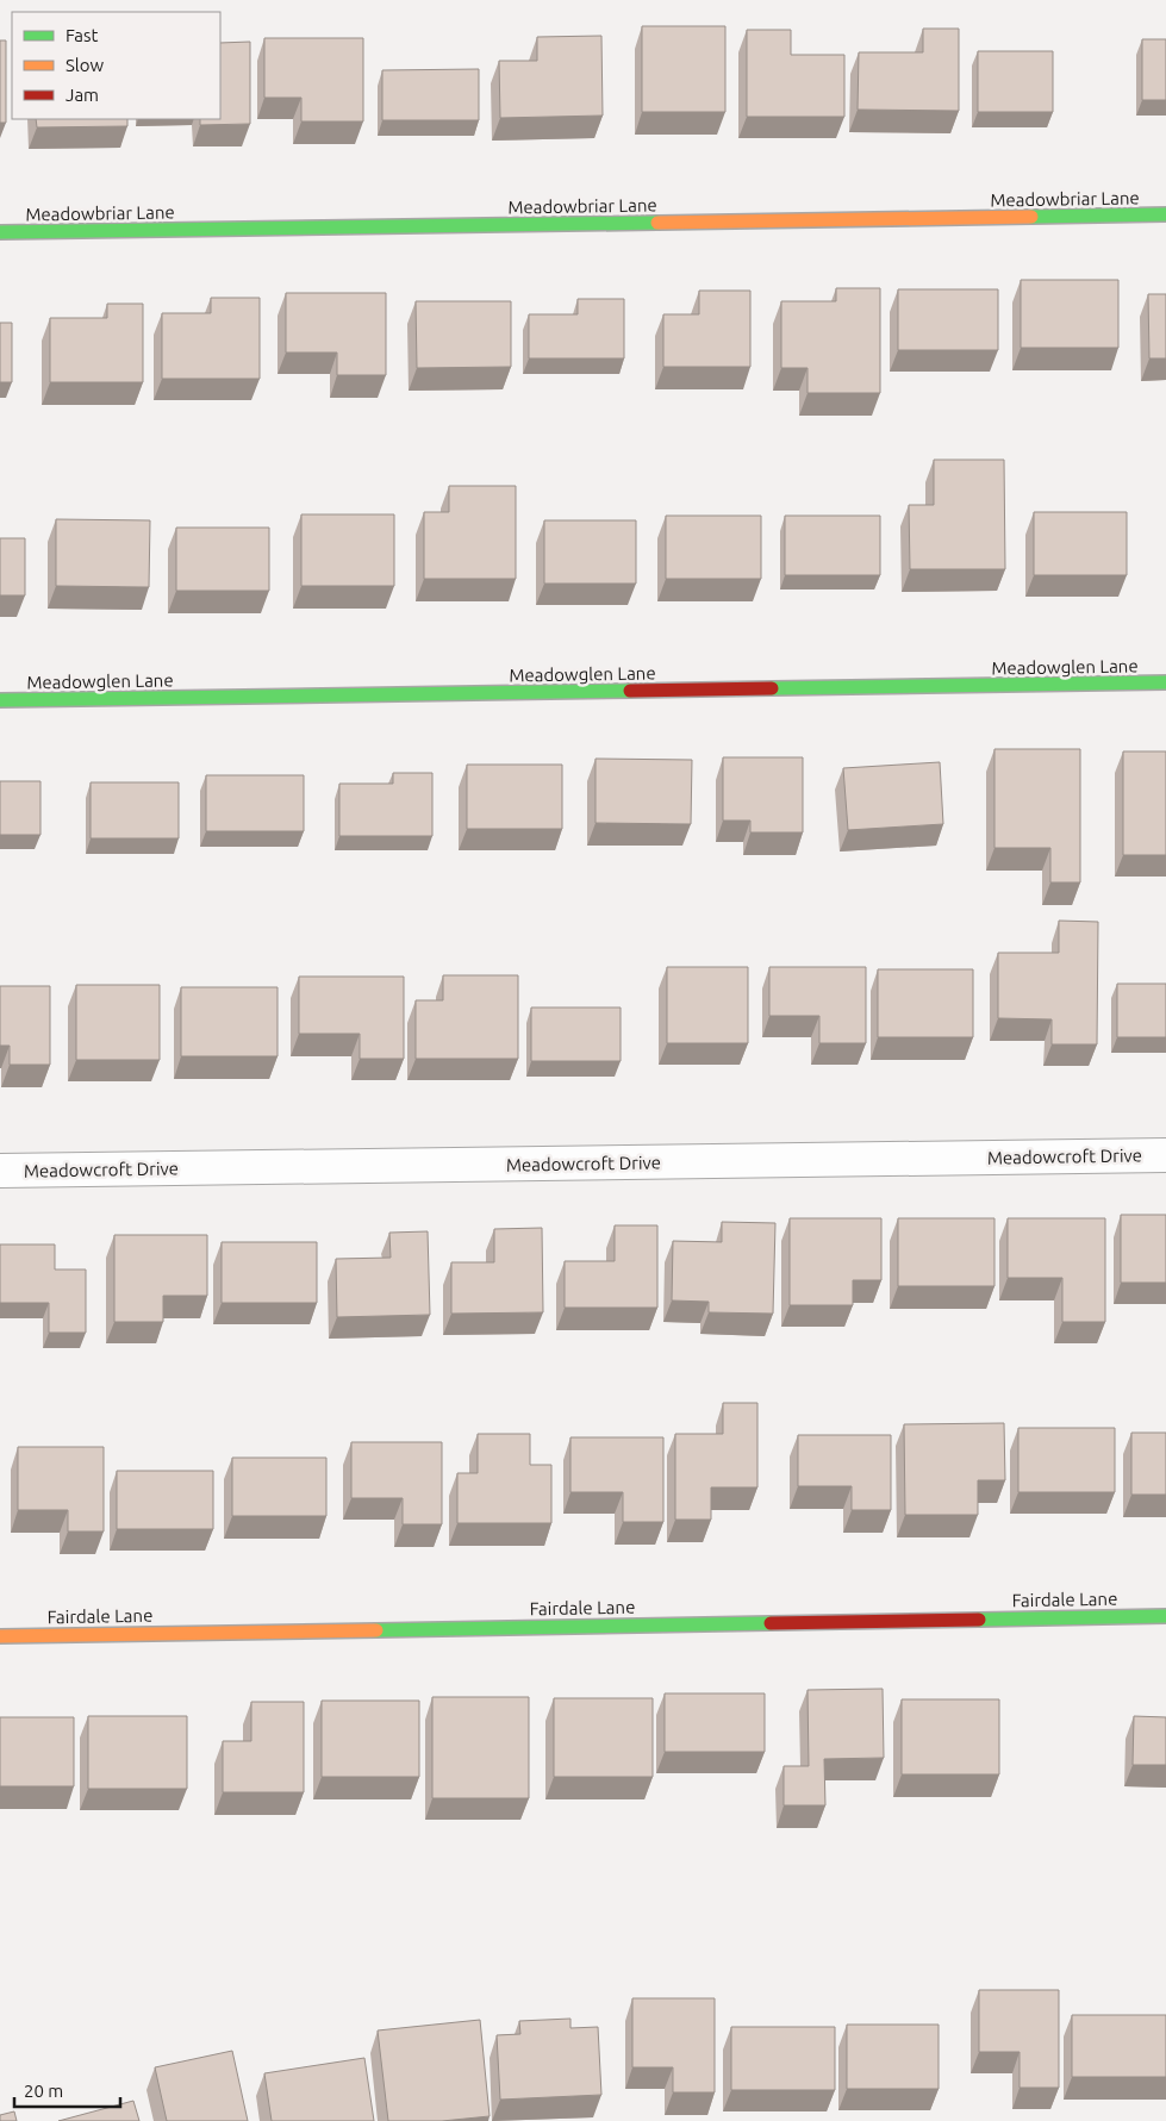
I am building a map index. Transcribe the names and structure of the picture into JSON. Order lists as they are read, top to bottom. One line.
{"streets":{"street":["Meadowbriar Lane","Meadowglen Lane","Meadowcroft Drive","Fairdale Lane"]},"legend":["Fast","Slow","Jam"],"scale_bar":"20 m"}
